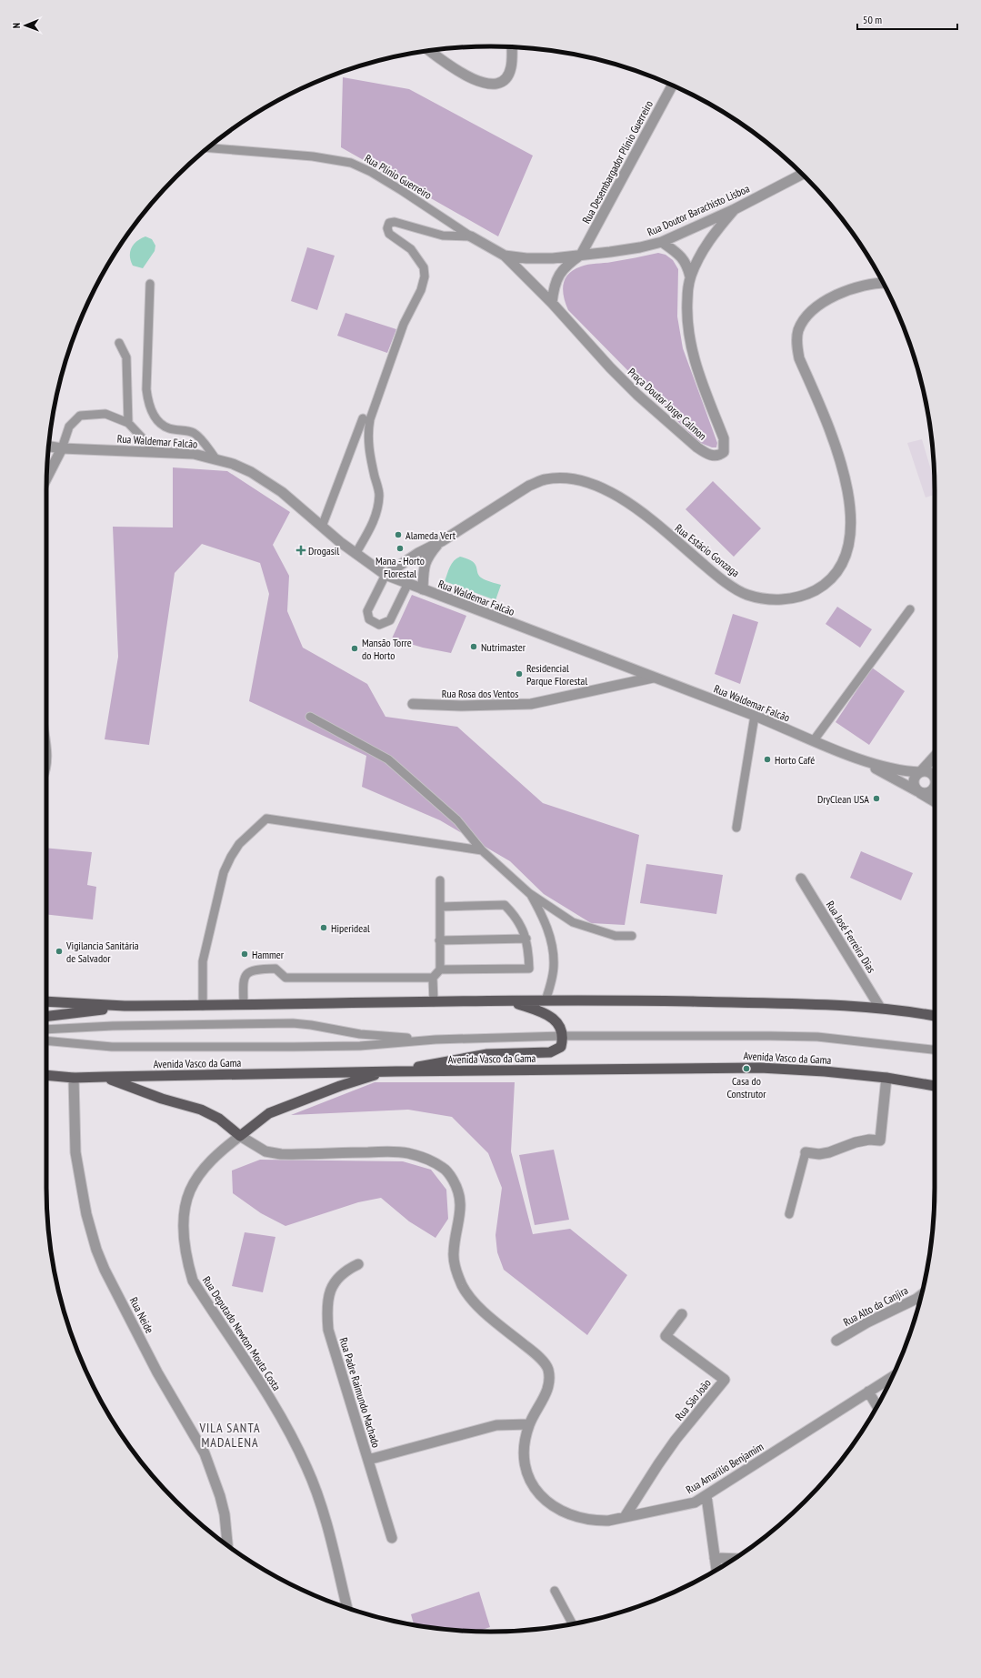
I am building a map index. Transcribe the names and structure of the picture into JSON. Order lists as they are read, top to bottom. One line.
{"streets":{"main road":["Avenida Vasco da Gama"],"street":["Rua Desembargador Plínio Guerreiro","Rua Plínio Guerreiro","Rua Doutor Barachisto Lisboa","Praça Doutor Jorge Calmon","Rua Waldemar Falcão","Rua Estácio Gonzaga","Rua Rosa dos Ventos","Rua José Ferreira Dias","Rua Alto da Canjira","Rua Neide","Rua Deputado Newton Mouta Costa","Rua Padre Raimundo Machado","Rua São João","Rua Amarilio Benjamim"]},"crossings":[["Rua Desembargador Plínio Guerreiro","Rua Doutor Barachisto Lisboa"],["Rua Plínio Guerreiro","Rua Doutor Barachisto Lisboa"],["Rua Plínio Guerreiro","Praça Doutor Jorge Calmon"],["Rua Doutor Barachisto Lisboa","Praça Doutor Jorge Calmon"],["Rua Waldemar Falcão","Rua Estácio Gonzaga"],["Rua Waldemar Falcão","Rua Rosa dos Ventos"],["Avenida Vasco da Gama","Rua Neide"],["Rua Deputado Newton Mouta Costa","Rua Amarilio Benjamim"],["Rua São João","Rua Amarilio Benjamim"]],"districts":["VILA SANTA MADALENA"],"places":{"other":["Alameda Vert","Mana - Horto Florestal","Nutrimaster","Mansão Torre do Horto","Residencial Parque Florestal","Horto Café","DryClean USA","Hiperideal","Vigilancia Sanitária de Salvador","Hammer","Casa do Construtor"],"health":["Drogasil"]},"scale_bar":"50 m","north":"left"}
